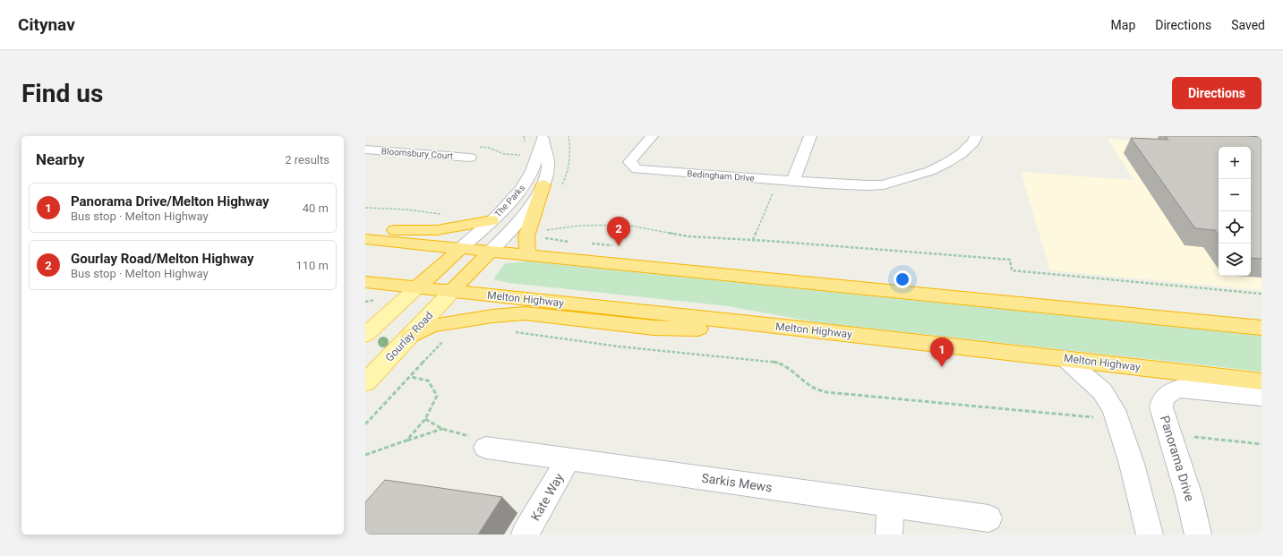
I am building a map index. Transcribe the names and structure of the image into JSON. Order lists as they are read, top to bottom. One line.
{"streets":{"highway":["Melton Highway"],"main road":["Gourlay Road"],"street":["Bloomsbury Court","Bedingham Drive","The Parks","Panorama Drive","Sarkis Mews","Kate Way"]},"crossings":[["Melton Highway","Gourlay Road"],["Sarkis Mews","Kate Way"]],"page":{"header":"Citynav","nav":["Map","Directions","Saved"],"buttons":"Directions","title":"Find us","heading":["Nearby","2 results"],"map_buttons":["+","−"],"list":[{"mark":"1","name":"Panorama Drive/Melton Highway","note":"Bus stop · Melton Highway","value":"40 m"},{"mark":"2","name":"Gourlay Road/Melton Highway","note":"Bus stop · Melton Highway","value":"110 m"}],"pins":["2","1"]}}
